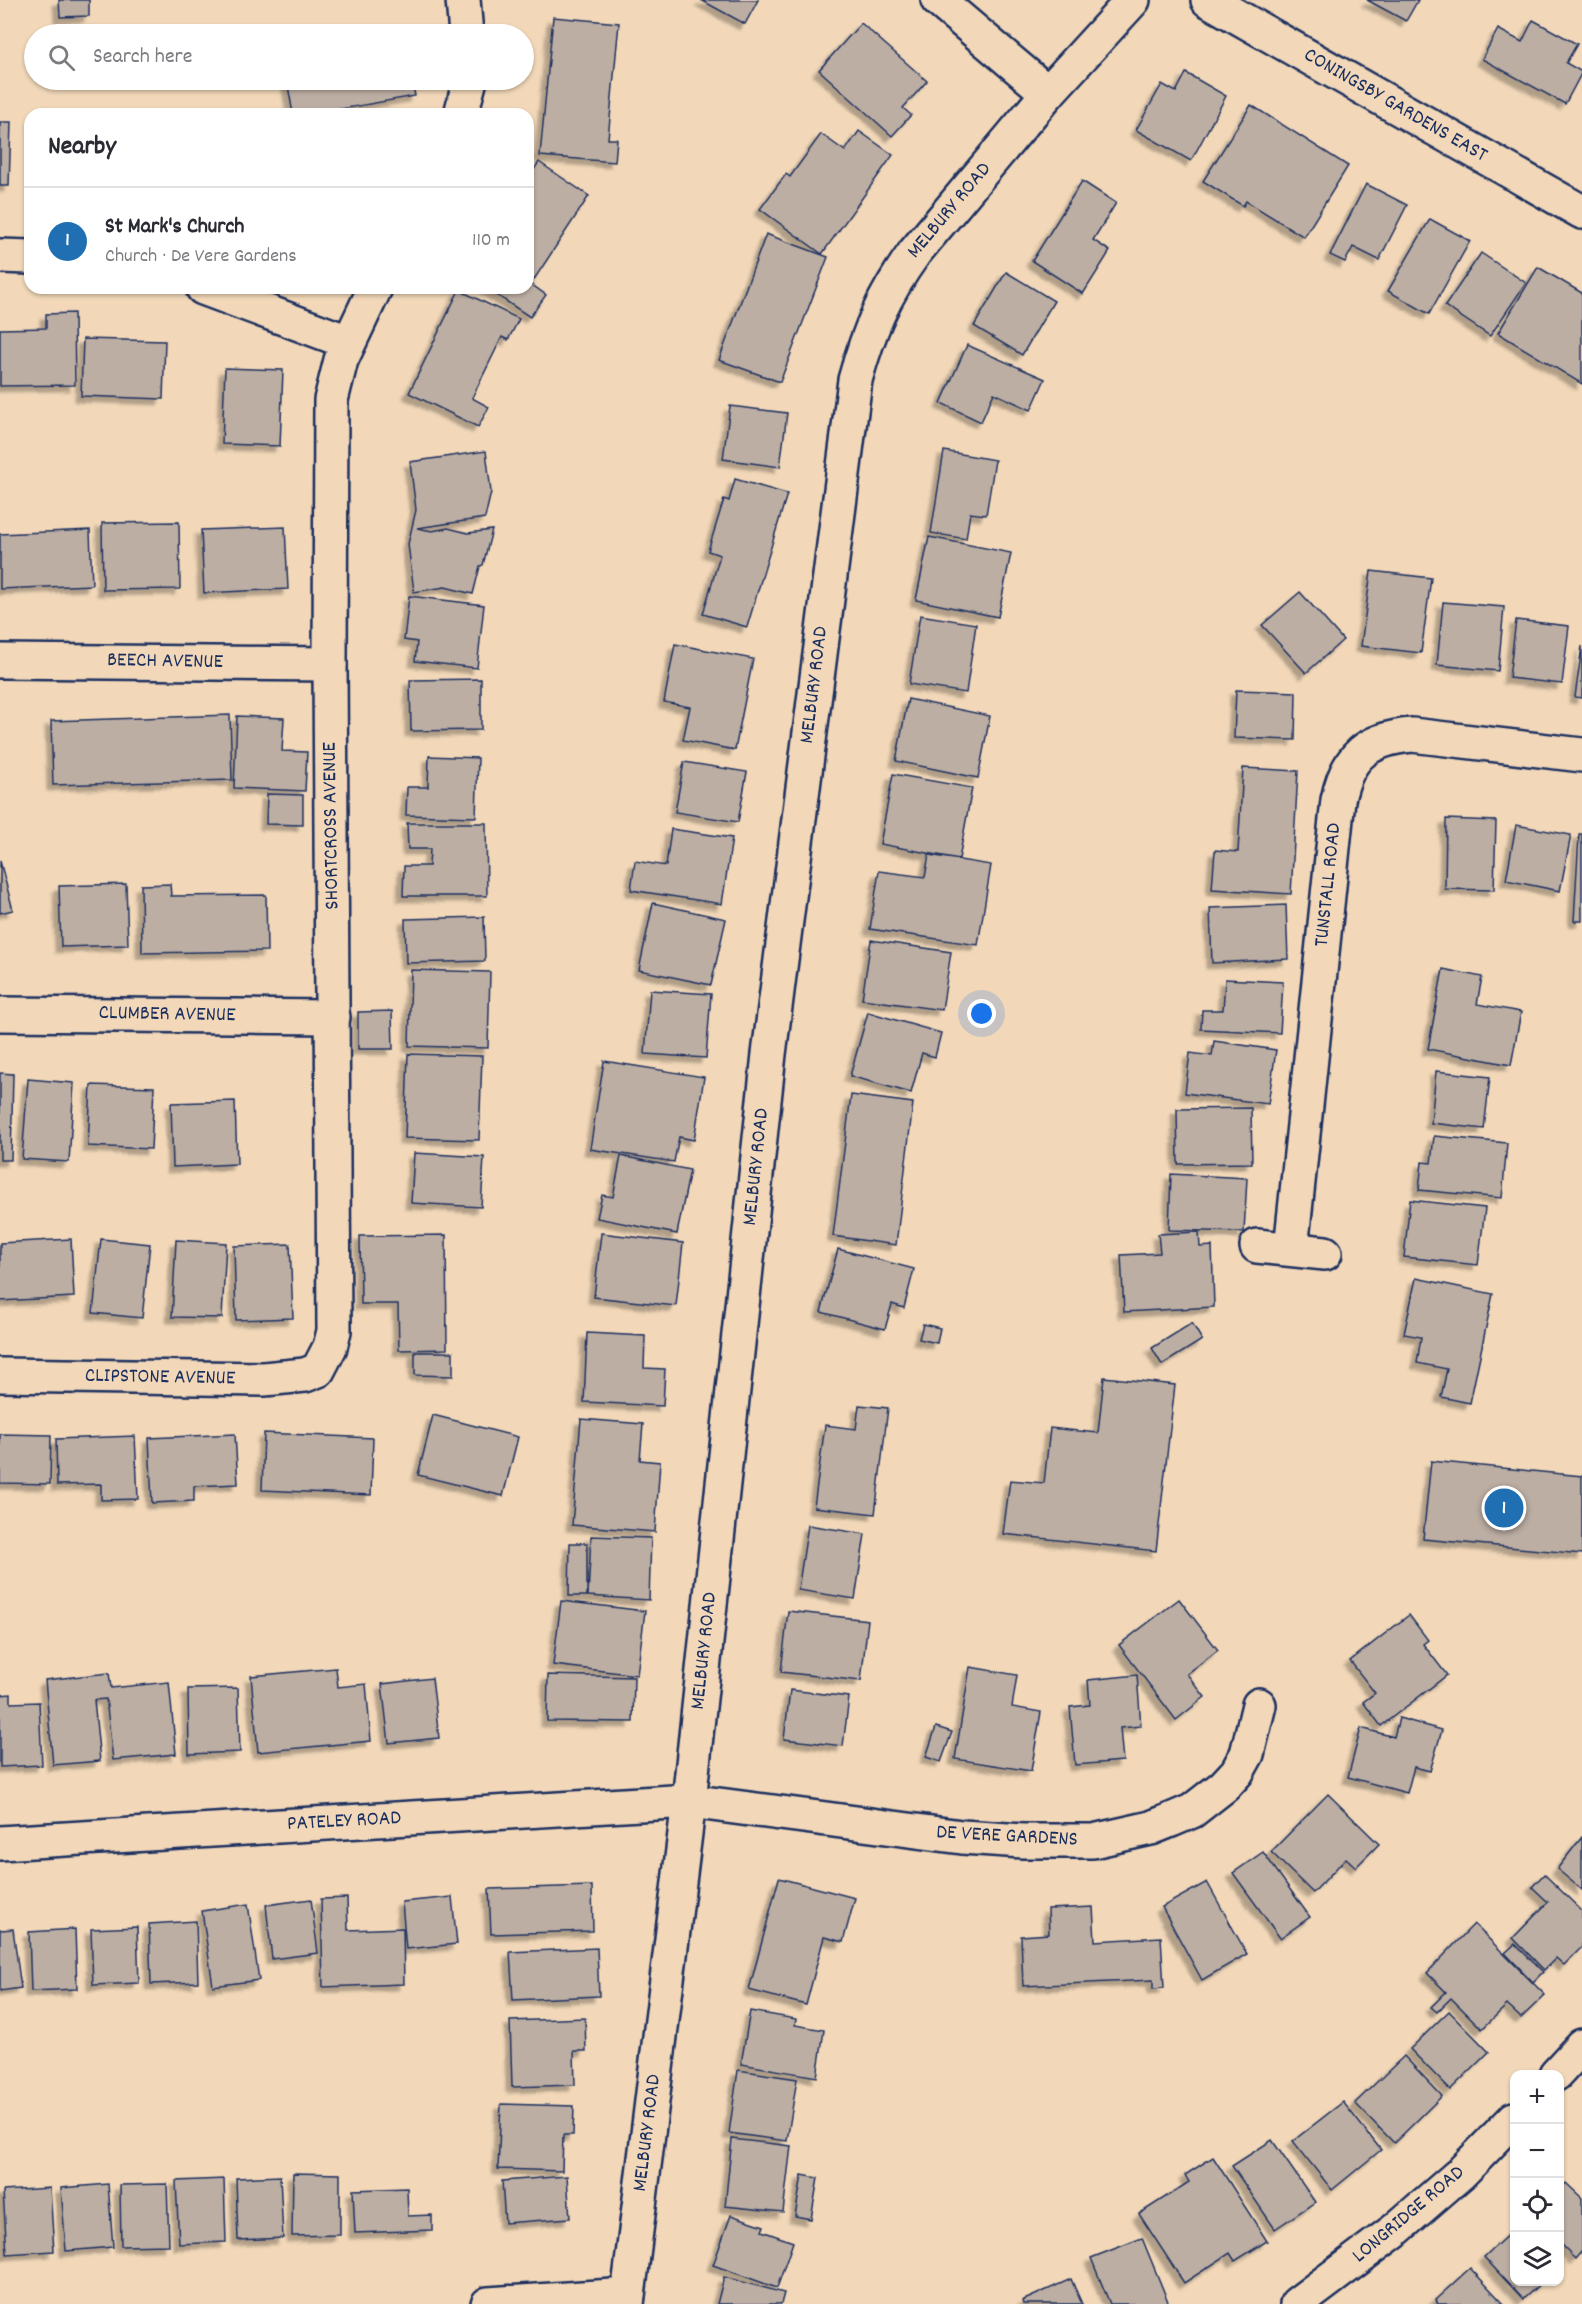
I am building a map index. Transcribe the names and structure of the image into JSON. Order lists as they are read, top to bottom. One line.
{"streets":{"street":["CONINGSBY GARDENS EAST","MELBURY ROAD","BEECH AVENUE","SHORTCROSS AVENUE","TUNSTALL ROAD","CLUMBER AVENUE","CLIPSTONE AVENUE","PATELEY ROAD","DE VERE GARDENS","LONGRIDGE ROAD"]},"crossings":[["MELBURY ROAD","PATELEY ROAD"],["MELBURY ROAD","DE VERE GARDENS"],["BEECH AVENUE","SHORTCROSS AVENUE"],["SHORTCROSS AVENUE","CLUMBER AVENUE"],["SHORTCROSS AVENUE","CLIPSTONE AVENUE"],["PATELEY ROAD","DE VERE GARDENS"]],"page":{"search":"Search here","heading":"Nearby","list":[{"mark":"1","name":"St Mark's Church","note":"Church · De Vere Gardens","value":"110 m"}],"pins":"1","map_buttons":["+","−"]}}
